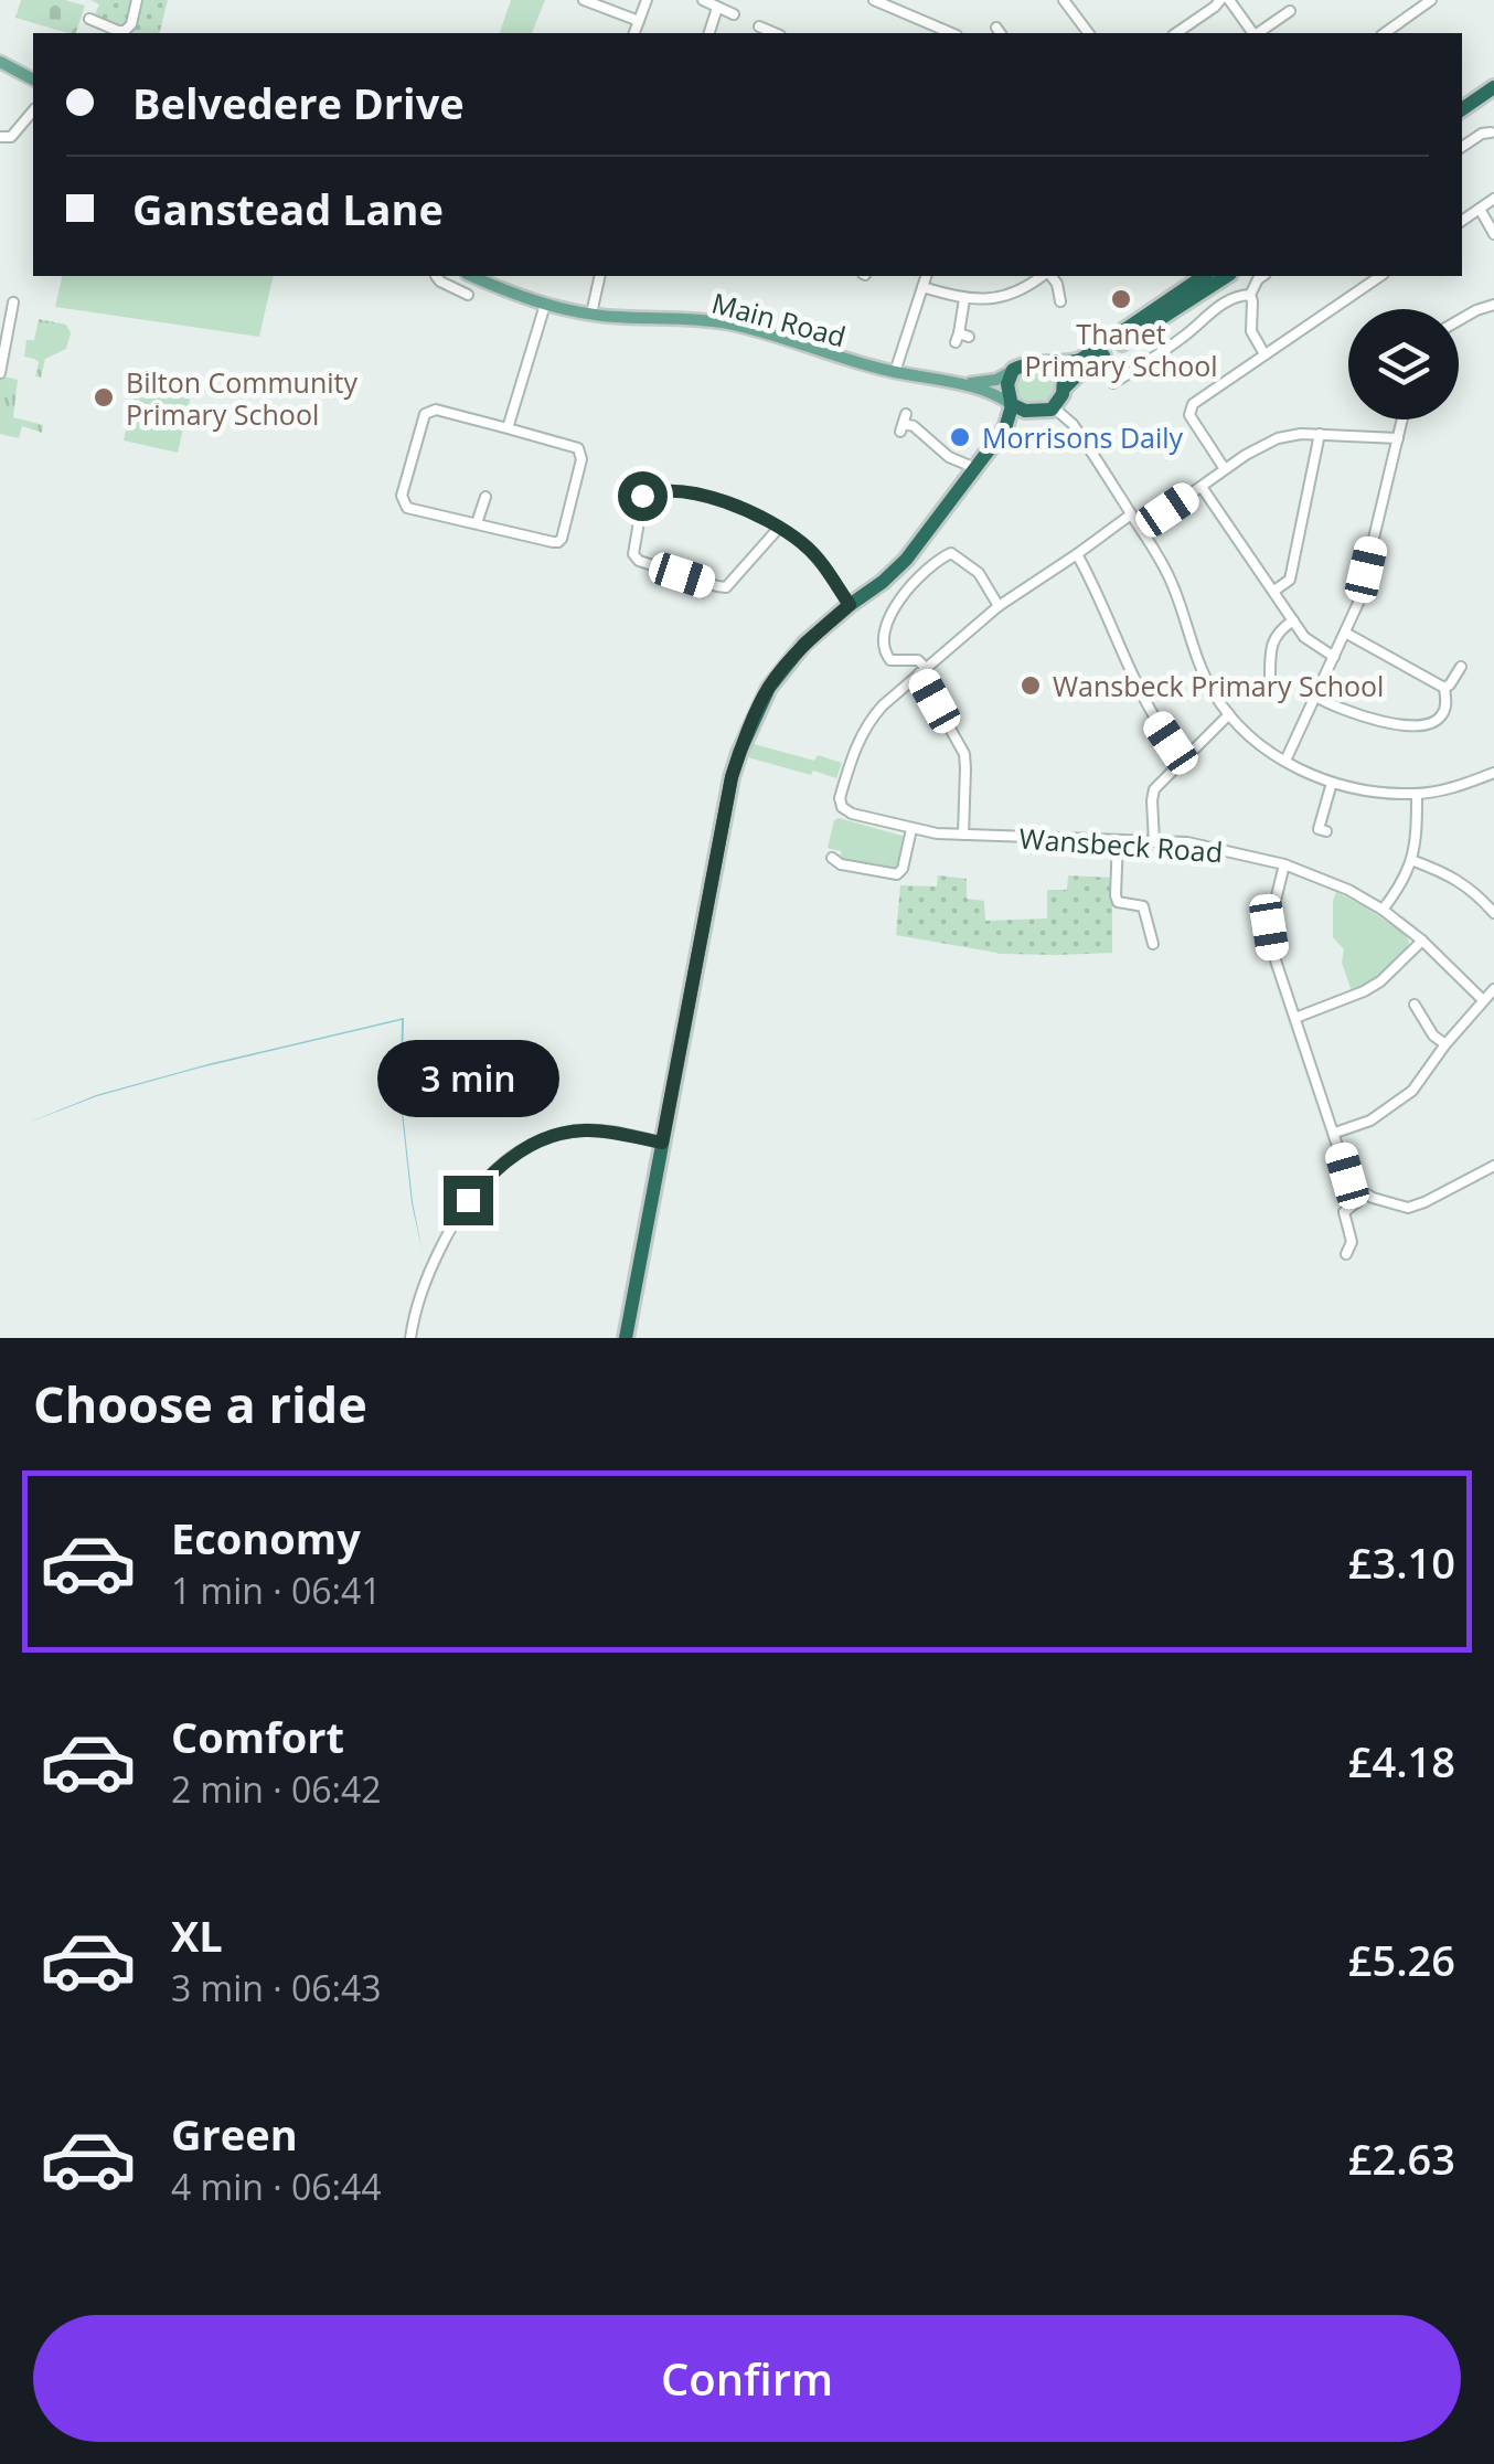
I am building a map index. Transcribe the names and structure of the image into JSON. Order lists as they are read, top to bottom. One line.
{"streets":{"main road":["Main Road"],"street":["Wansbeck Road"]},"places":["Thanet Primary School","Bilton Community Primary School","Morrisons Daily","Wansbeck Primary School"],"page":{"banner":["Belvedere Drive","Ganstead Lane"],"bubble":"3 min","heading":"Choose a ride","list":[{"name":"Economy","note":"1 min · 06:41","value":"£3.10"},{"name":"Comfort","note":"2 min · 06:42","value":"£4.18"},{"name":"XL","note":"3 min · 06:43","value":"£5.26"},{"name":"Green","note":"4 min · 06:44","value":"£2.63"}],"buttons":"Confirm"}}
